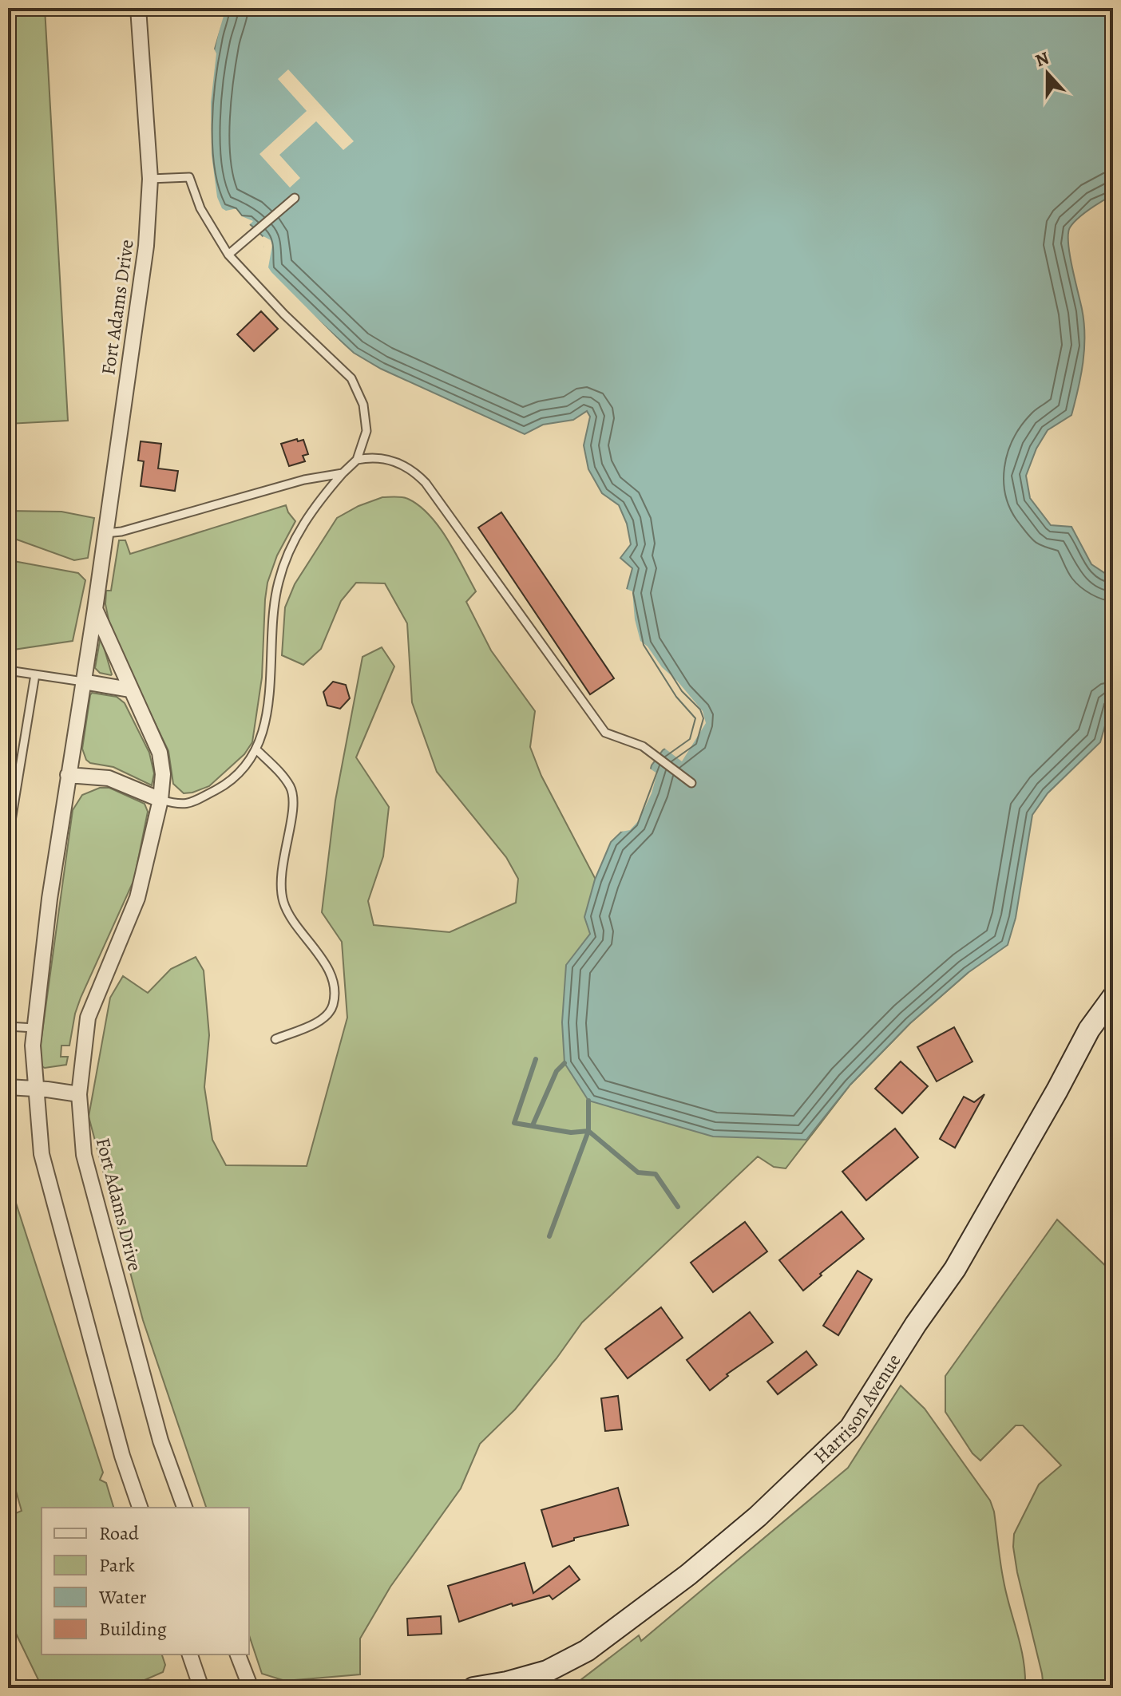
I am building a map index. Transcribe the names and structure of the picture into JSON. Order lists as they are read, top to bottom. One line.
{"streets":{"main road":["Harrison Avenue"],"street":["Fort Adams Drive"]},"legend":["Road","Park","Water","Building"],"north":"top"}
